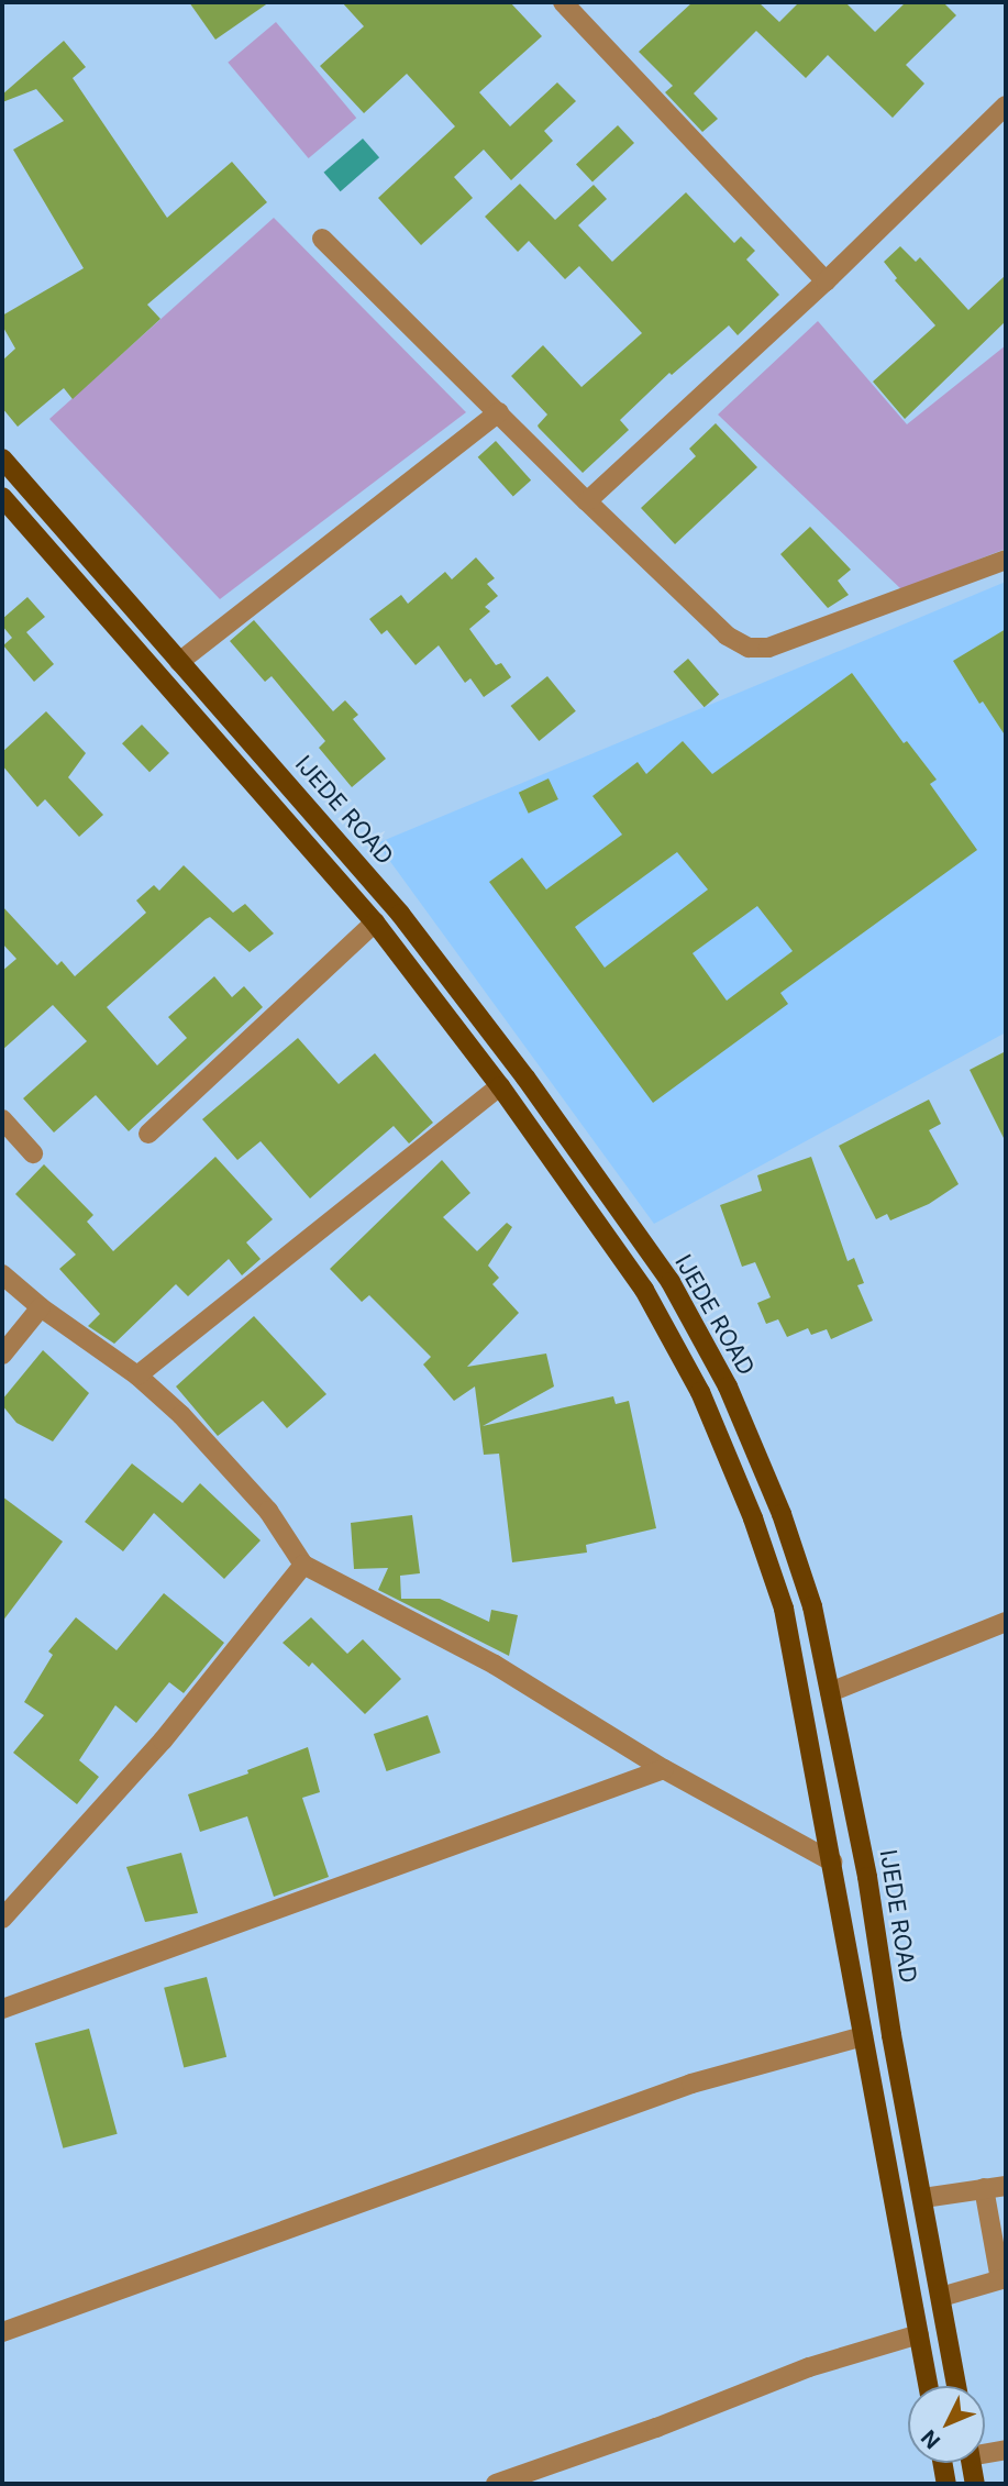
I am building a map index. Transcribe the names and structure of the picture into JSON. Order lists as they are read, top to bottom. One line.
{"streets":{"main road":["IJEDE ROAD"]},"north":"bottom left"}
